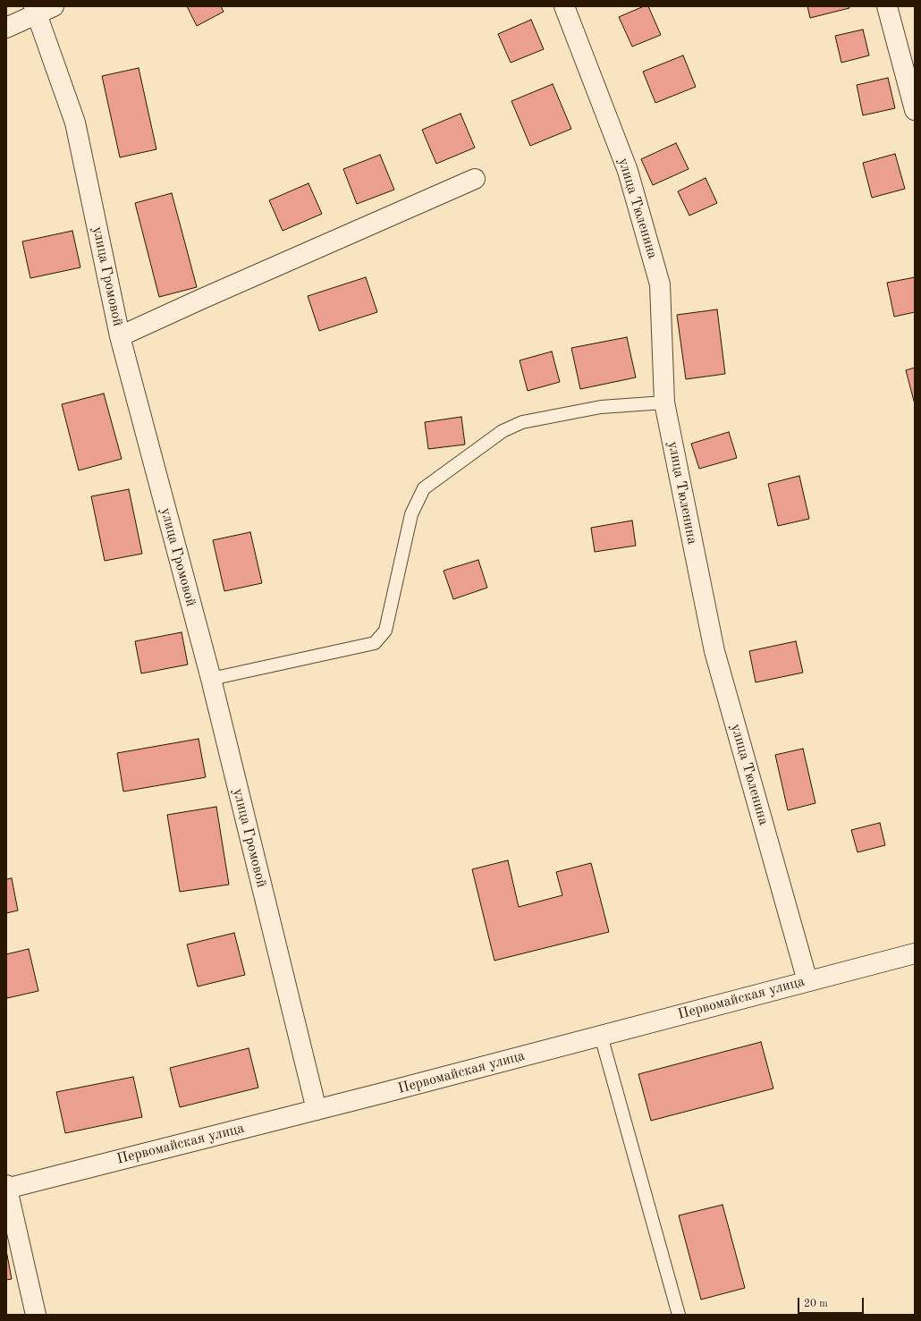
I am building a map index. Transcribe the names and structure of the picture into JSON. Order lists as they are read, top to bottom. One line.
{"streets":{"street":["улица Тюленина","улица Громовой","Первомайская улица"]},"crossings":[["улица Тюленина","Первомайская улица"],["улица Громовой","Первомайская улица"]],"scale_bar":"20 m"}
